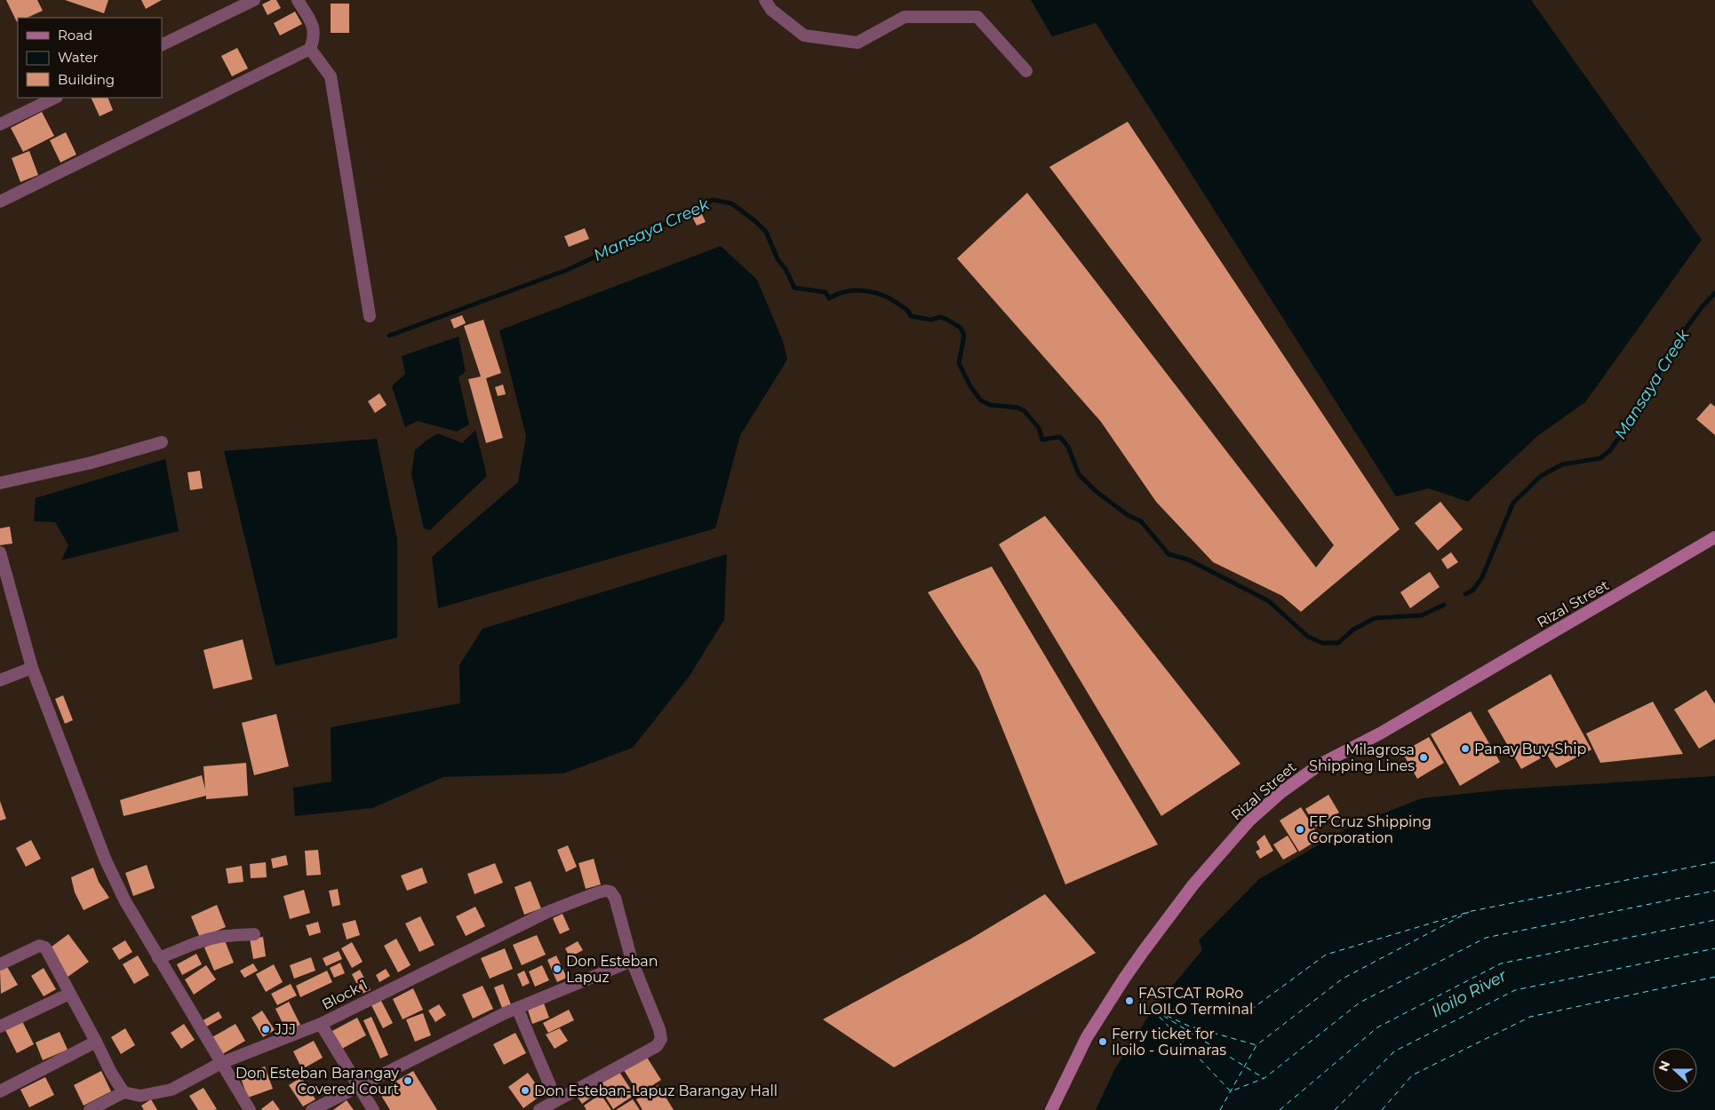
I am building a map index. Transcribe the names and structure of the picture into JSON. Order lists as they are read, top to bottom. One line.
{"streets":{"main road":["Rizal Street"],"street":["Block 1"]},"water":["Mansaya Creek","Iloilo River"],"places":["Panay Buy-Ship","Milagrosa Shipping Lines","FF Cruz Shipping Corporation","Don Esteban Lapuz","FASTCAT RoRo ILOILO Terminal","JJJ","Ferry ticket for Iloilo - Guimaras","Don Esteban Barangay Covered Court","Don Esteban-Lapuz Barangay Hall"],"legend":["Road","Water","Building"],"north":"left"}
